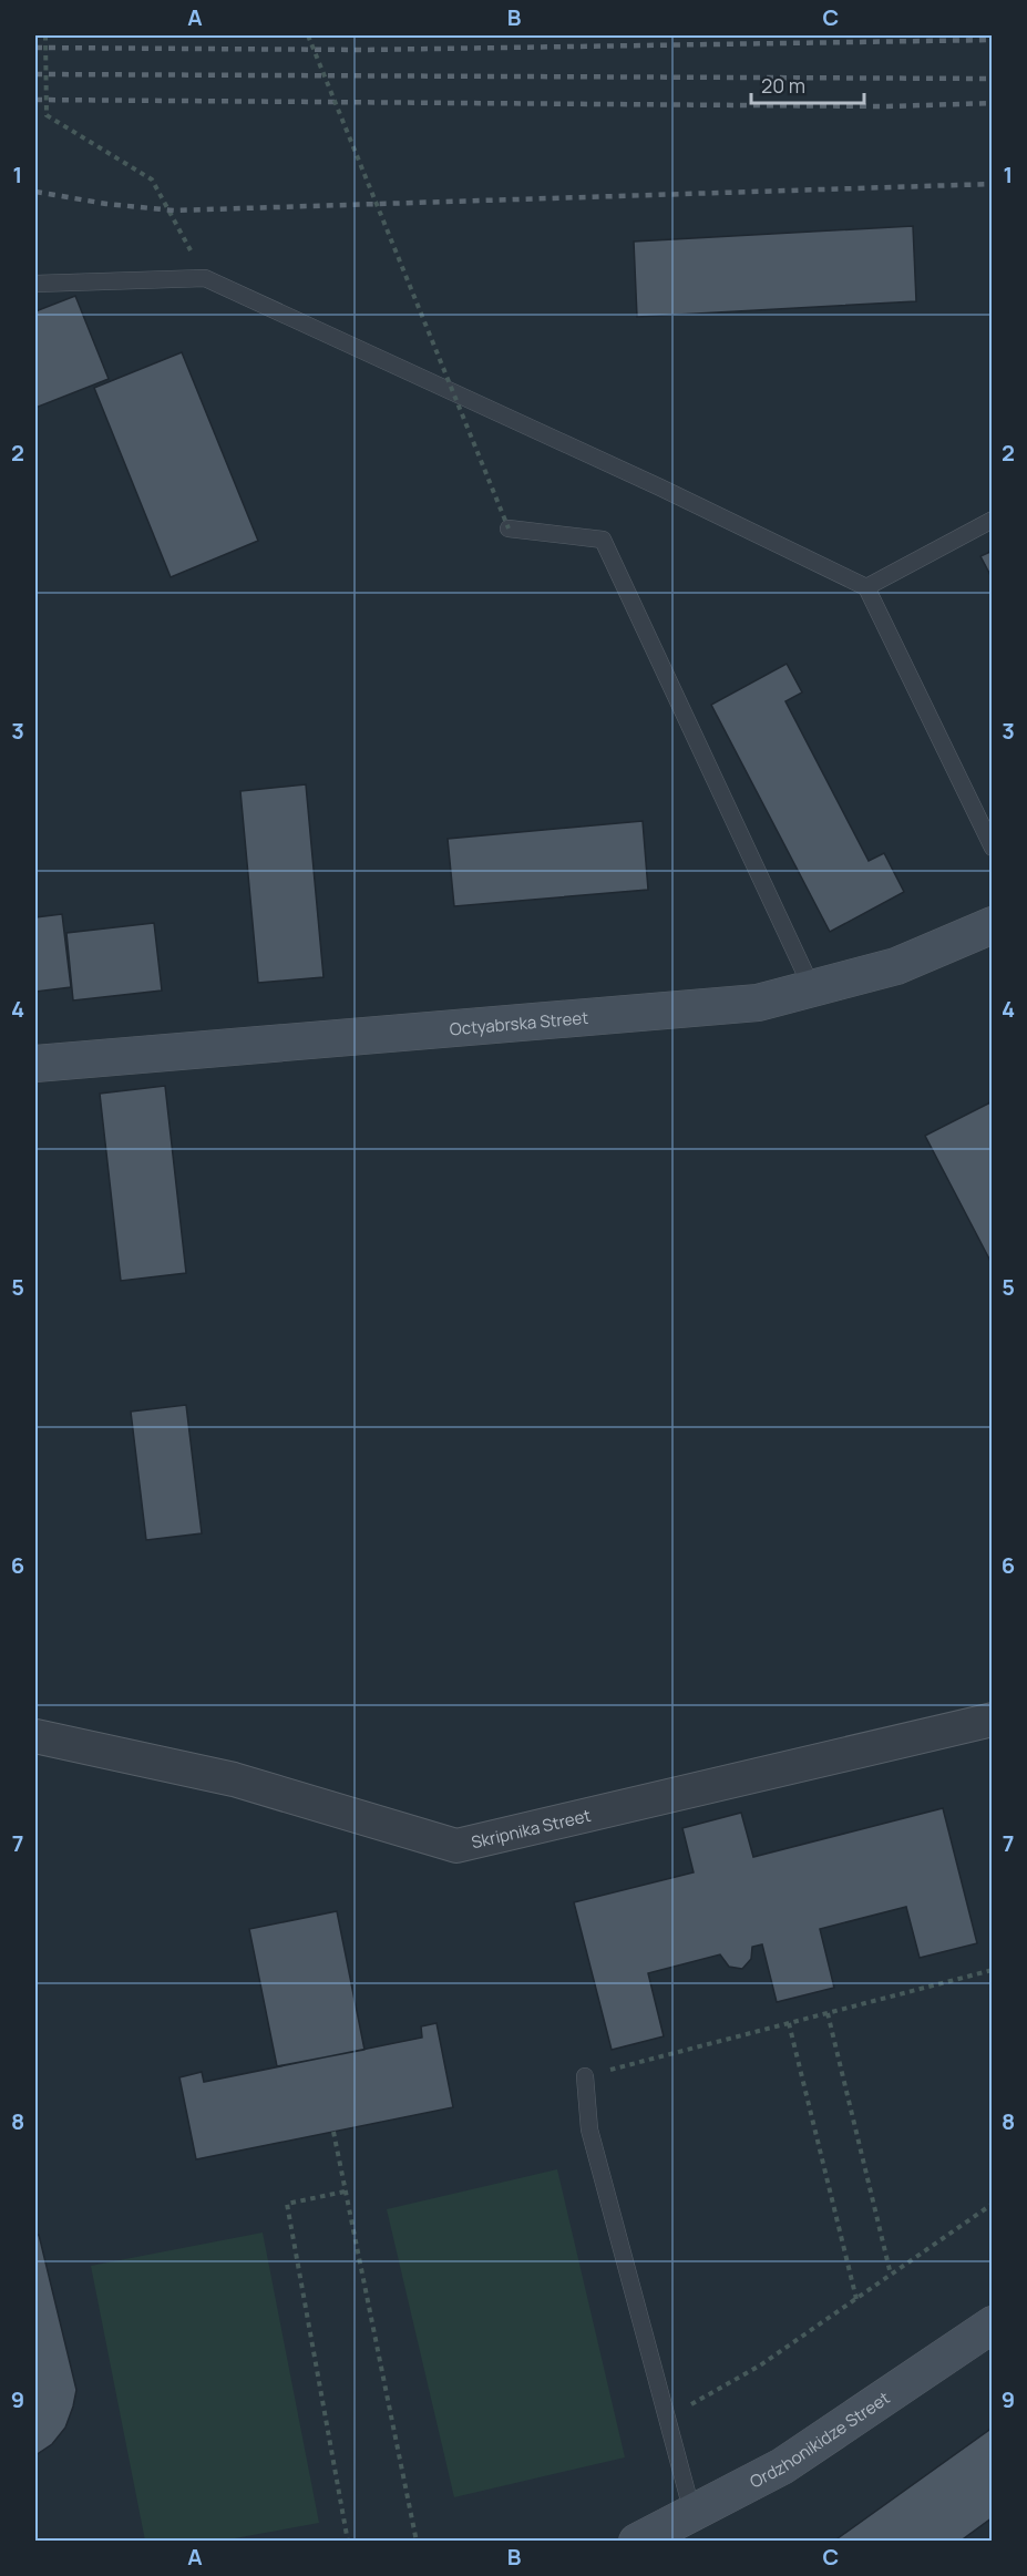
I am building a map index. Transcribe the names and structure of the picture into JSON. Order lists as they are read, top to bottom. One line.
{"streets":{"main road":["Octyabrska Street","Ordzhonikidze Street"],"street":["Skripnika Street"]},"scale_bar":"20 m","grid":{"columns":["A","B","C"],"rows":["1","2","3","4","5","6","7","8","9"]}}
